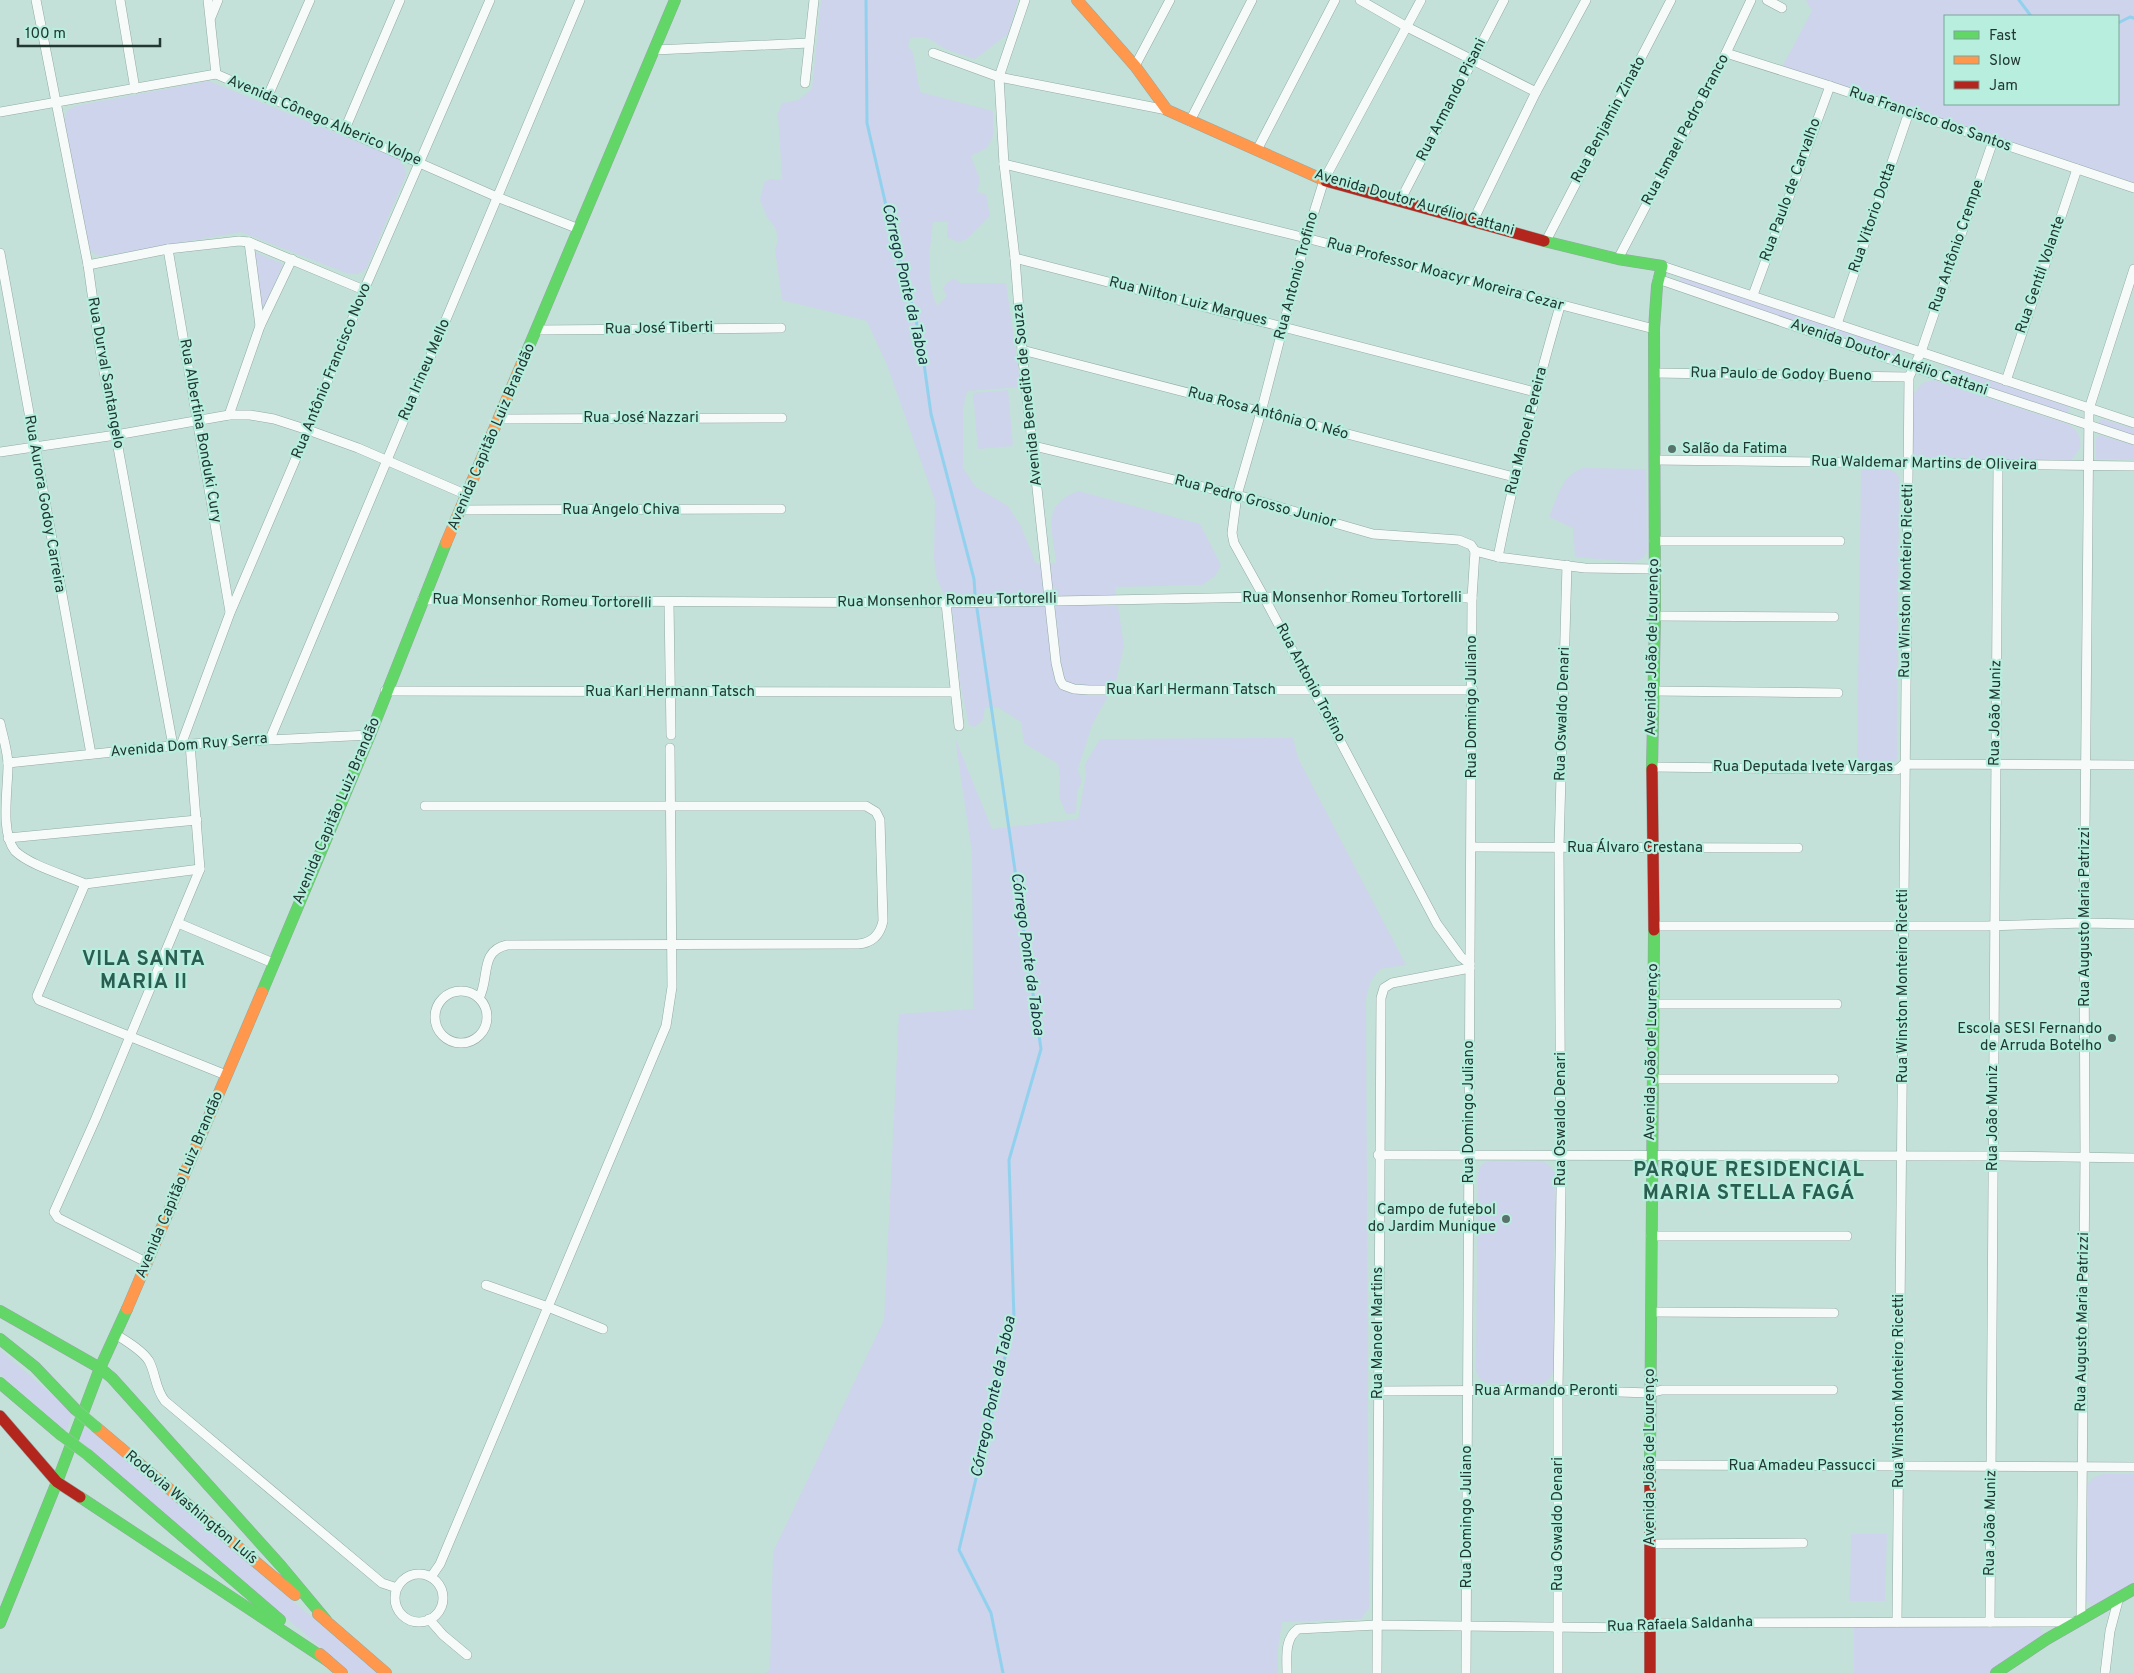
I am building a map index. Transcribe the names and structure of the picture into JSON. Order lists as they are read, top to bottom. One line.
{"streets":{"main road":["Avenida Doutor Aurélio Cattani","Avenida Capitão Luiz Brandão","Avenida João de Lourenço","Rodovia Washington Luís"],"street":["Rua Armando Pisani","Rua Benjamin Zinato","Rua Francisco dos Santos","Avenida Cônego Alberico Volpe","Rua Ismael Pedro Branco","Rua Paulo de Carvalho","Rua Vitorio Dotta","Rua Antônio Crempe","Rua Professor Moacyr Moreira Cezar","Rua Gentil Volante","Rua Antonio Trofino","Rua Nilton Luiz Marques","Rua José Tiberti","Rua Irineu Mello","Rua Antônio Francisco Novo","Rua Durval Santangelo","Rua Paulo de Godoy Bueno","Avenida Benedito de Souza","Rua Rosa Antônia O. Néo","Rua José Nazzari","Rua Albertina Bonduki Cury","Rua Manoel Pereira","Rua Waldemar Martins de Oliveira","Rua Pedro Grosso Junior","Rua Aurora Godoy Carreira","Rua Angelo Chiva","Rua Winston Monteiro Ricetti","Rua Monsenhor Romeu Tortorelli","Rua Karl Hermann Tatsch","Rua Domingo Juliano","Rua João Muniz","Rua Oswaldo Denari","Avenida Dom Ruy Serra","Rua Deputada Ivete Vargas","Rua Álvaro Crestana","Rua Augusto Maria Patrizzi","Rua Manoel Martins","Rua Armando Peronti","Rua Amadeu Passucci","Rua Rafaela Saldanha"]},"crossings":[["Rua Armando Pisani","Avenida Doutor Aurélio Cattani"],["Rua Benjamin Zinato","Avenida Doutor Aurélio Cattani"],["Rua Francisco dos Santos","Rua Ismael Pedro Branco"],["Rua Francisco dos Santos","Rua Paulo de Carvalho"],["Rua Francisco dos Santos","Rua Vitorio Dotta"],["Rua Francisco dos Santos","Rua Antônio Crempe"],["Rua Francisco dos Santos","Rua Gentil Volante"],["Avenida Cônego Alberico Volpe","Rua Irineu Mello"],["Avenida Cônego Alberico Volpe","Rua Antônio Francisco Novo"],["Avenida Cônego Alberico Volpe","Rua Durval Santangelo"],["Avenida Cônego Alberico Volpe","Avenida Capitão Luiz Brandão"],["Rua Ismael Pedro Branco","Avenida Doutor Aurélio Cattani"],["Rua Paulo de Carvalho","Avenida Doutor Aurélio Cattani"],["Avenida Doutor Aurélio Cattani","Rua Vitorio Dotta"],["Avenida Doutor Aurélio Cattani","Rua Antônio Crempe"],["Avenida Doutor Aurélio Cattani","Rua Gentil Volante"],["Avenida Doutor Aurélio Cattani","Rua Antonio Trofino"],["Avenida Doutor Aurélio Cattani","Rua Winston Monteiro Ricetti"],["Avenida Doutor Aurélio Cattani","Avenida João de Lourenço"],["Avenida Doutor Aurélio Cattani","Rua Augusto Maria Patrizzi"],["Rua Antônio Crempe","Rua Winston Monteiro Ricetti"],["Rua Professor Moacyr Moreira Cezar","Rua Antonio Trofino"],["Rua Professor Moacyr Moreira Cezar","Avenida Benedito de Souza"],["Rua Professor Moacyr Moreira Cezar","Rua Manoel Pereira"],["Rua Professor Moacyr Moreira Cezar","Avenida João de Lourenço"],["Rua Antonio Trofino","Rua Nilton Luiz Marques"],["Rua Antonio Trofino","Rua Rosa Antônia O. Néo"],["Rua Antonio Trofino","Rua Pedro Grosso Junior"],["Rua Antonio Trofino","Rua Monsenhor Romeu Tortorelli"],["Rua Antonio Trofino","Rua Karl Hermann Tatsch"],["Rua Antonio Trofino","Rua Domingo Juliano"],["Rua Antonio Trofino","Rua Manoel Martins"],["Rua Nilton Luiz Marques","Avenida Benedito de Souza"],["Rua Nilton Luiz Marques","Rua Manoel Pereira"],["Rua José Tiberti","Avenida Capitão Luiz Brandão"],["Rua Irineu Mello","Avenida Dom Ruy Serra"],["Rua Antônio Francisco Novo","Rua Durval Santangelo"],["Rua Antônio Francisco Novo","Rua Albertina Bonduki Cury"],["Rua Antônio Francisco Novo","Avenida Dom Ruy Serra"],["Rua Durval Santangelo","Avenida Dom Ruy Serra"],["Rua Paulo de Godoy Bueno","Rua Winston Monteiro Ricetti"],["Rua Paulo de Godoy Bueno","Avenida João de Lourenço"],["Avenida Benedito de Souza","Rua Rosa Antônia O. Néo"],["Avenida Benedito de Souza","Rua Pedro Grosso Junior"],["Avenida Benedito de Souza","Rua Monsenhor Romeu Tortorelli"],["Avenida Benedito de Souza","Rua Karl Hermann Tatsch"],["Rua Rosa Antônia O. Néo","Rua Manoel Pereira"],["Rua José Nazzari","Avenida Capitão Luiz Brandão"],["Rua Manoel Pereira","Rua Pedro Grosso Junior"],["Avenida Capitão Luiz Brandão","Rua Angelo Chiva"],["Avenida Capitão Luiz Brandão","Rua Monsenhor Romeu Tortorelli"],["Avenida Capitão Luiz Brandão","Rua Karl Hermann Tatsch"],["Avenida Capitão Luiz Brandão","Avenida Dom Ruy Serra"],["Rua Waldemar Martins de Oliveira","Rua Winston Monteiro Ricetti"],["Rua Waldemar Martins de Oliveira","Avenida João de Lourenço"],["Rua Waldemar Martins de Oliveira","Rua João Muniz"],["Rua Waldemar Martins de Oliveira","Rua Augusto Maria Patrizzi"],["Rua Pedro Grosso Junior","Avenida João de Lourenço"],["Rua Pedro Grosso Junior","Rua Domingo Juliano"],["Rua Pedro Grosso Junior","Rua Oswaldo Denari"],["Rua Aurora Godoy Carreira","Avenida Dom Ruy Serra"],["Rua Winston Monteiro Ricetti","Rua Deputada Ivete Vargas"],["Rua Winston Monteiro Ricetti","Rua Amadeu Passucci"],["Rua Winston Monteiro Ricetti","Rua Rafaela Saldanha"],["Rua Monsenhor Romeu Tortorelli","Rua Domingo Juliano"],["Avenida João de Lourenço","Rua Deputada Ivete Vargas"],["Avenida João de Lourenço","Rua Álvaro Crestana"],["Avenida João de Lourenço","Rua Armando Peronti"],["Avenida João de Lourenço","Rua Amadeu Passucci"],["Avenida João de Lourenço","Rua Rafaela Saldanha"],["Rua Karl Hermann Tatsch","Rua Domingo Juliano"],["Rua Domingo Juliano","Rua Álvaro Crestana"],["Rua Domingo Juliano","Rua Manoel Martins"],["Rua Domingo Juliano","Rua Armando Peronti"],["Rua Domingo Juliano","Rua Rafaela Saldanha"],["Rua João Muniz","Rua Deputada Ivete Vargas"],["Rua João Muniz","Rua Amadeu Passucci"],["Rua João Muniz","Rua Rafaela Saldanha"],["Rua Oswaldo Denari","Rua Álvaro Crestana"],["Rua Oswaldo Denari","Rua Armando Peronti"],["Rua Oswaldo Denari","Rua Rafaela Saldanha"],["Rua Deputada Ivete Vargas","Rua Augusto Maria Patrizzi"],["Rua Augusto Maria Patrizzi","Rua Amadeu Passucci"],["Rua Augusto Maria Patrizzi","Rua Rafaela Saldanha"],["Rua Manoel Martins","Rua Armando Peronti"],["Rua Manoel Martins","Rua Rafaela Saldanha"]],"districts":["VILA SANTA MARIA II","PARQUE RESIDENCIAL MARIA STELLA FAGÁ"],"water":["Córrego Ponte da Taboa"],"places":["Salão da Fatima","Escola SESI Fernando de Arruda Botelho","Campo de futebol do Jardim Munique"],"legend":["Fast","Slow","Jam"],"scale_bar":"100 m"}
